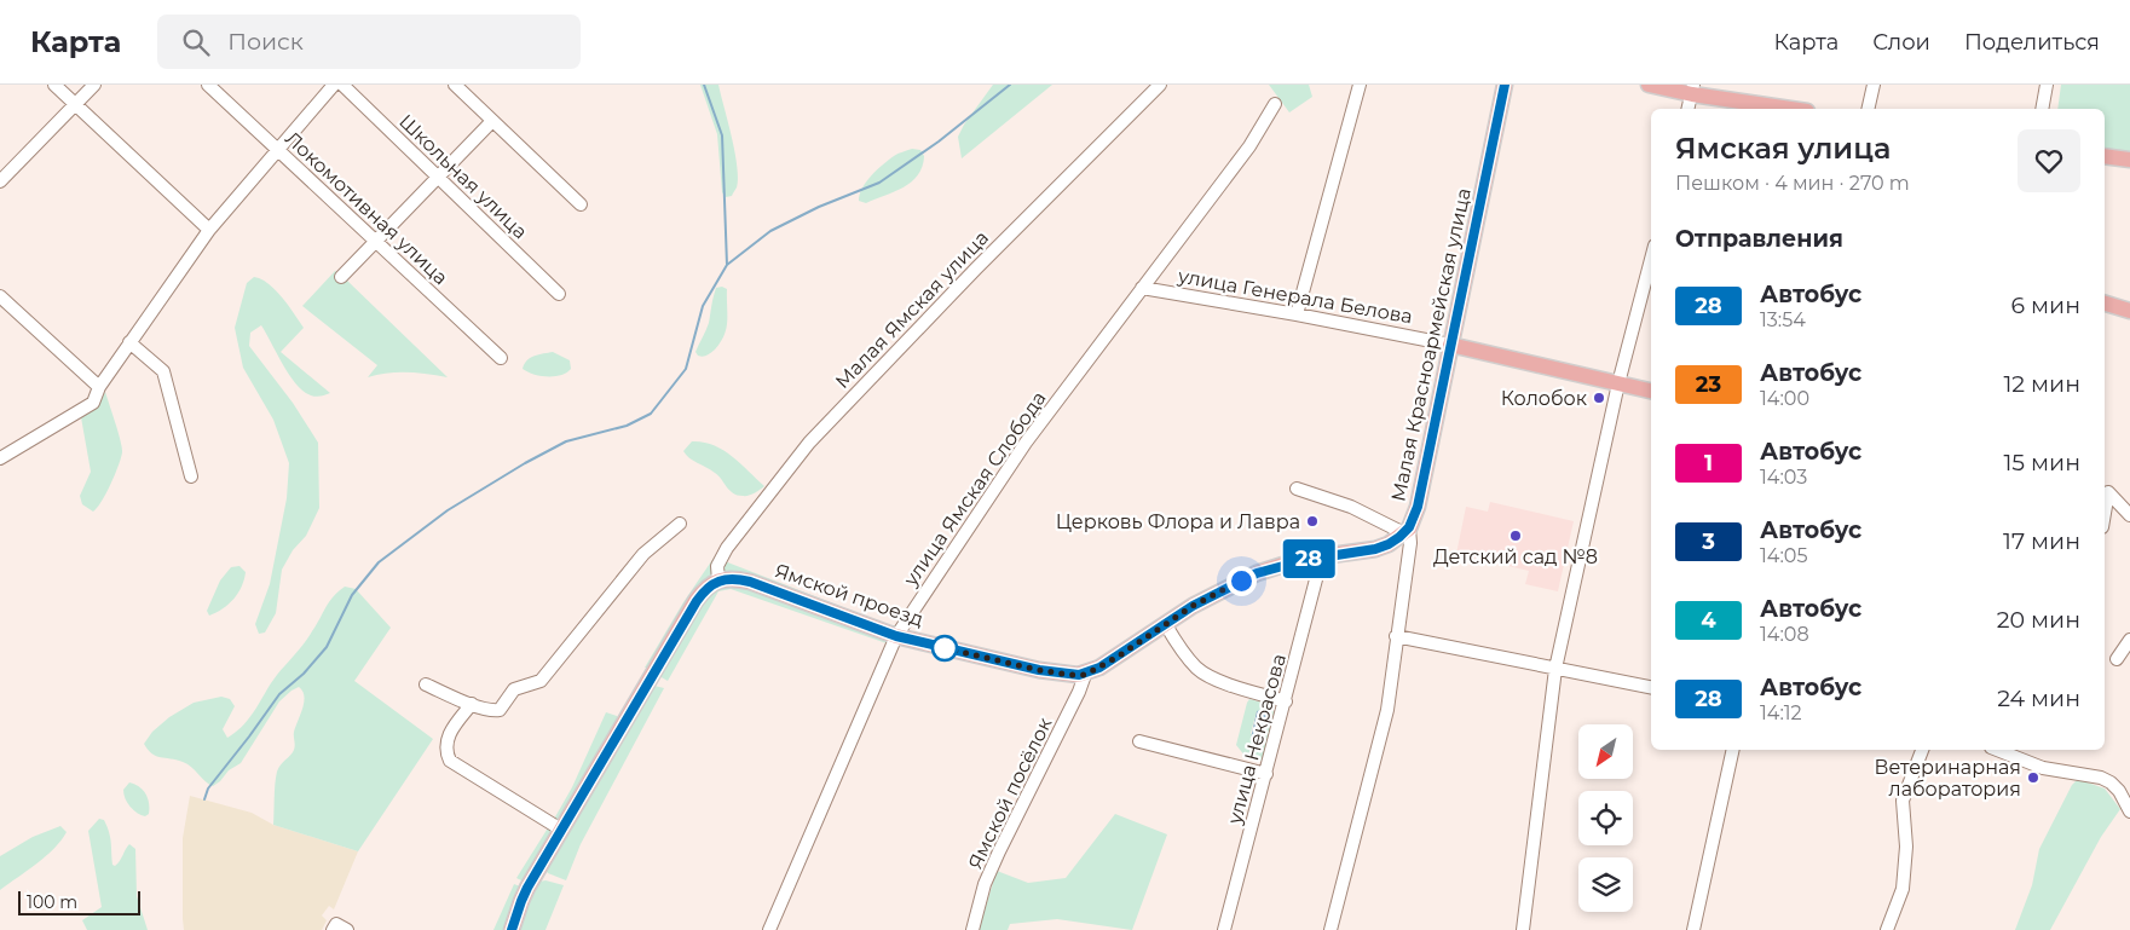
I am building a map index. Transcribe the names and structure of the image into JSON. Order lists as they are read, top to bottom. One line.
{"streets":{"main road":["улица Генерала Белова","Малая Красноармейская улица","Ямской проезд"],"street":["Школьная улица","Локомотивная улица","Малая Ямская улица","улица Ямская Слобода","улица Некрасова","Ямской посёлок"]},"crossings":[["улица Генерала Белова","Малая Красноармейская улица"],["улица Генерала Белова","улица Ямская Слобода"],["Малая Ямская улица","Ямской проезд"],["улица Ямская Слобода","Ямской проезд"],["Ямской проезд","Ямской посёлок"]],"places":["Колобок","Церковь Флора и Лавра","Детский сад №8","Ветеринарная лаборатория"],"lines":["bus line 28"],"scale_bar":"100 m","north":"bottom left","page":{"header":"Карта","search":"Поиск","nav":["Карта","Слои","Поделиться"],"on_map":"28","heading":[["Ямская улица","Пешком · 4 мин · 270 m"],"Отправления"],"list":[{"mark":"28","name":"Автобус","note":"13:54","value":"6 мин"},{"mark":"23","name":"Автобус","note":"14:00","value":"12 мин"},{"mark":"1","name":"Автобус","note":"14:03","value":"15 мин"},{"mark":"3","name":"Автобус","note":"14:05","value":"17 мин"},{"mark":"4","name":"Автобус","note":"14:08","value":"20 мин"},{"mark":"28","name":"Автобус","note":"14:12","value":"24 мин"}],"scale":"100 m"}}
